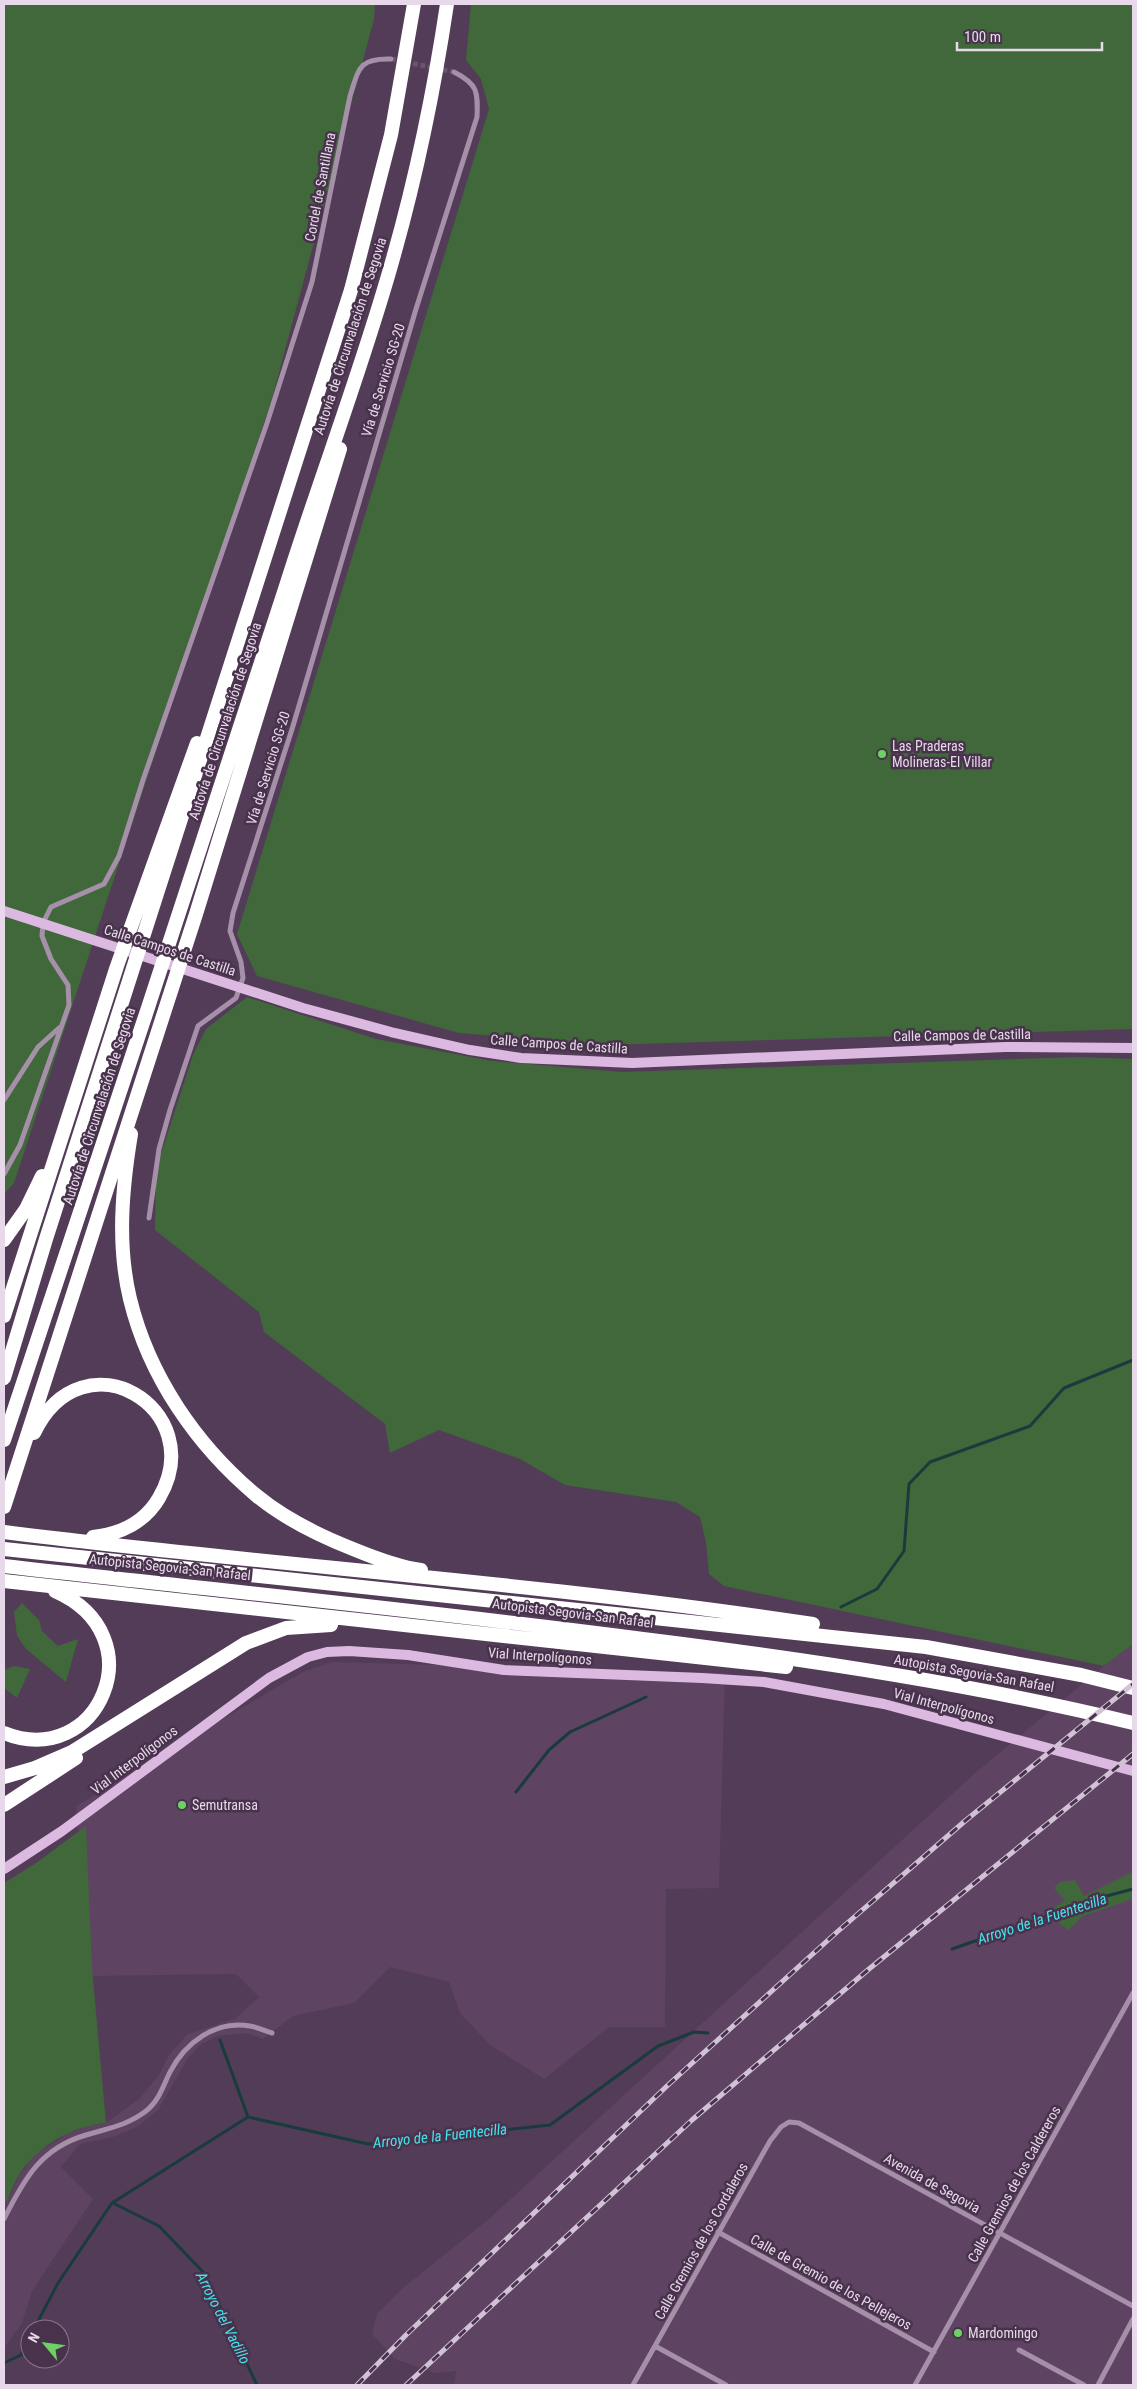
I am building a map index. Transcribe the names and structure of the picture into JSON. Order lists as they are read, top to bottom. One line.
{"streets":{"highway":["Autovía de Circunvalación de Segovia","Autopista Segovia-San Rafael"],"main road":["Calle Campos de Castilla","Vial Interpolígonos"],"street":["Cordel de Santillana","Vía de Servicio SG-20","Avenida de Segovia","Calle Gremios de los Caldereros","Calle Gremios de los Cordaleros","Calle de Gremio de los Pellejeros"]},"crossings":[["Cordel de Santillana","Calle Campos de Castilla"],["Vía de Servicio SG-20","Calle Campos de Castilla"],["Avenida de Segovia","Calle Gremios de los Caldereros"],["Avenida de Segovia","Calle Gremios de los Cordaleros"],["Calle Gremios de los Caldereros","Calle de Gremio de los Pellejeros"],["Calle Gremios de los Cordaleros","Calle de Gremio de los Pellejeros"]],"water":["Arroyo de la Fuentecilla","Arroyo del Vadillo"],"places":["Las Praderas Molineras-El Villar","Semutransa","Mardomingo"],"scale_bar":"100 m","north":"top left"}
